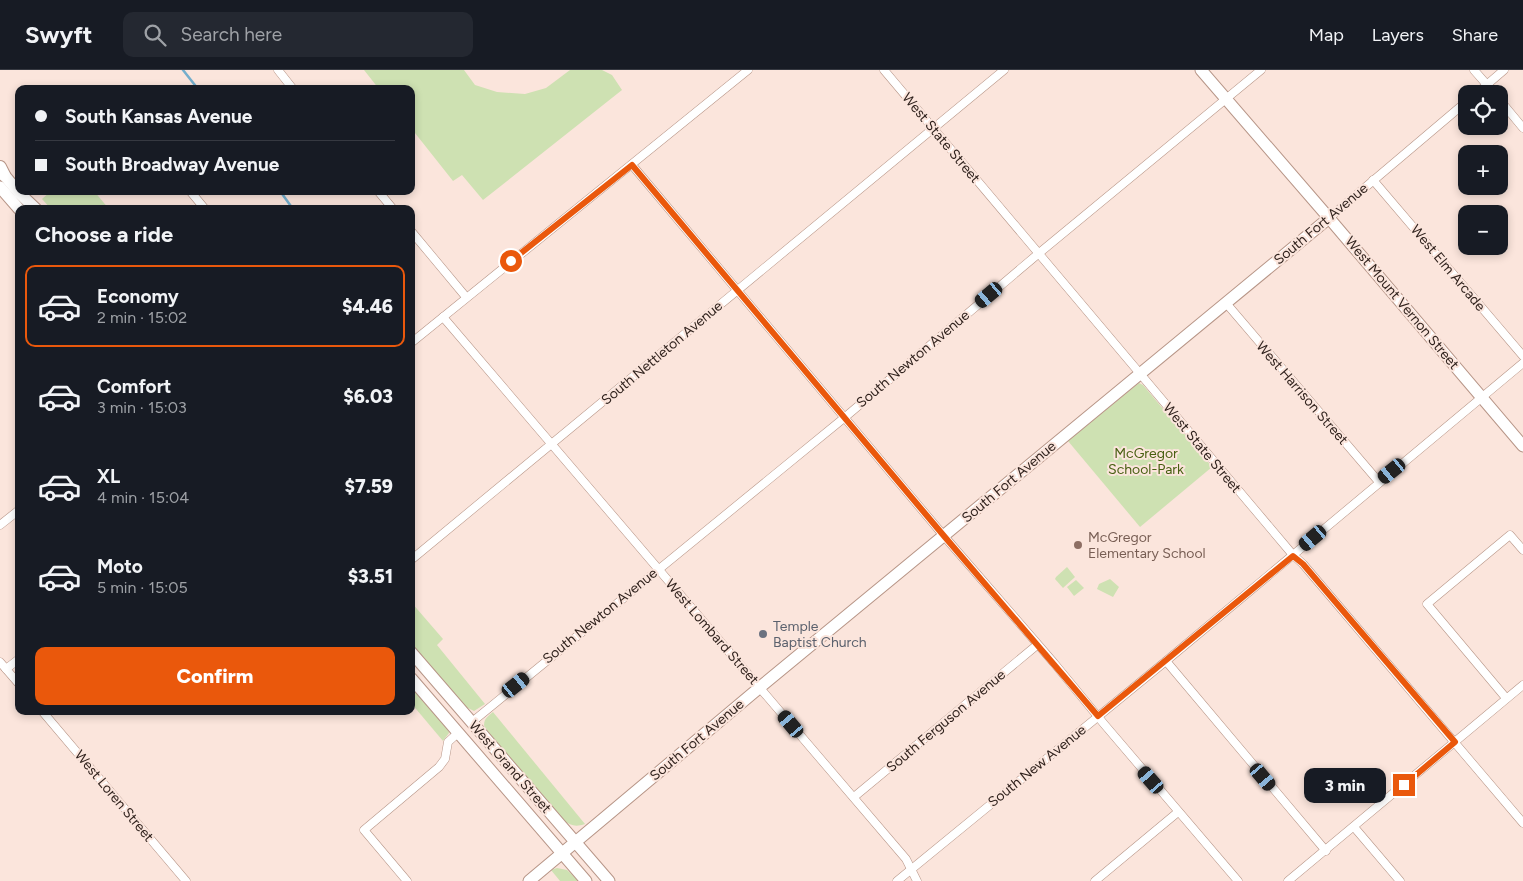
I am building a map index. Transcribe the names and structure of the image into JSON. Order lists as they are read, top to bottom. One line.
{"streets":{"street":["West State Street","South Fort Avenue","West Elm Arcade","West Mount Vernon Street","South Nettleton Avenue","South Newton Avenue","West Harrison Street","West Lombard Street","South Ferguson Avenue","South New Avenue","West Grand Street","West Loren Street"]},"crossings":[["West State Street","South Fort Avenue"],["West State Street","South Nettleton Avenue"],["West State Street","South Newton Avenue"],["West State Street","South New Avenue"],["South Fort Avenue","West Elm Arcade"],["South Fort Avenue","West Mount Vernon Street"],["South Fort Avenue","West Harrison Street"],["South Fort Avenue","West Lombard Street"],["South Fort Avenue","West Grand Street"],["West Mount Vernon Street","South Newton Avenue"],["West Mount Vernon Street","South New Avenue"],["South Nettleton Avenue","West Lombard Street"],["South Newton Avenue","West Lombard Street"],["South Newton Avenue","West Grand Street"],["West Harrison Street","South New Avenue"],["West Lombard Street","South Ferguson Avenue"],["West Lombard Street","South New Avenue"]],"parks":["McGregor School-Park"],"places":["McGregor Elementary School","Temple Baptist Church"],"page":{"header":"Swyft","search":"Search here","nav":["Map","Layers","Share"],"map_buttons":["+","−"],"banner":["South Kansas Avenue","South Broadway Avenue"],"heading":"Choose a ride","list":[{"name":"Economy","note":"2 min · 15:02","value":"$4.46"},{"name":"Comfort","note":"3 min · 15:03","value":"$6.03"},{"name":"XL","note":"4 min · 15:04","value":"$7.59"},{"name":"Moto","note":"5 min · 15:05","value":"$3.51"}],"buttons":"Confirm","bubble":"3 min"}}
